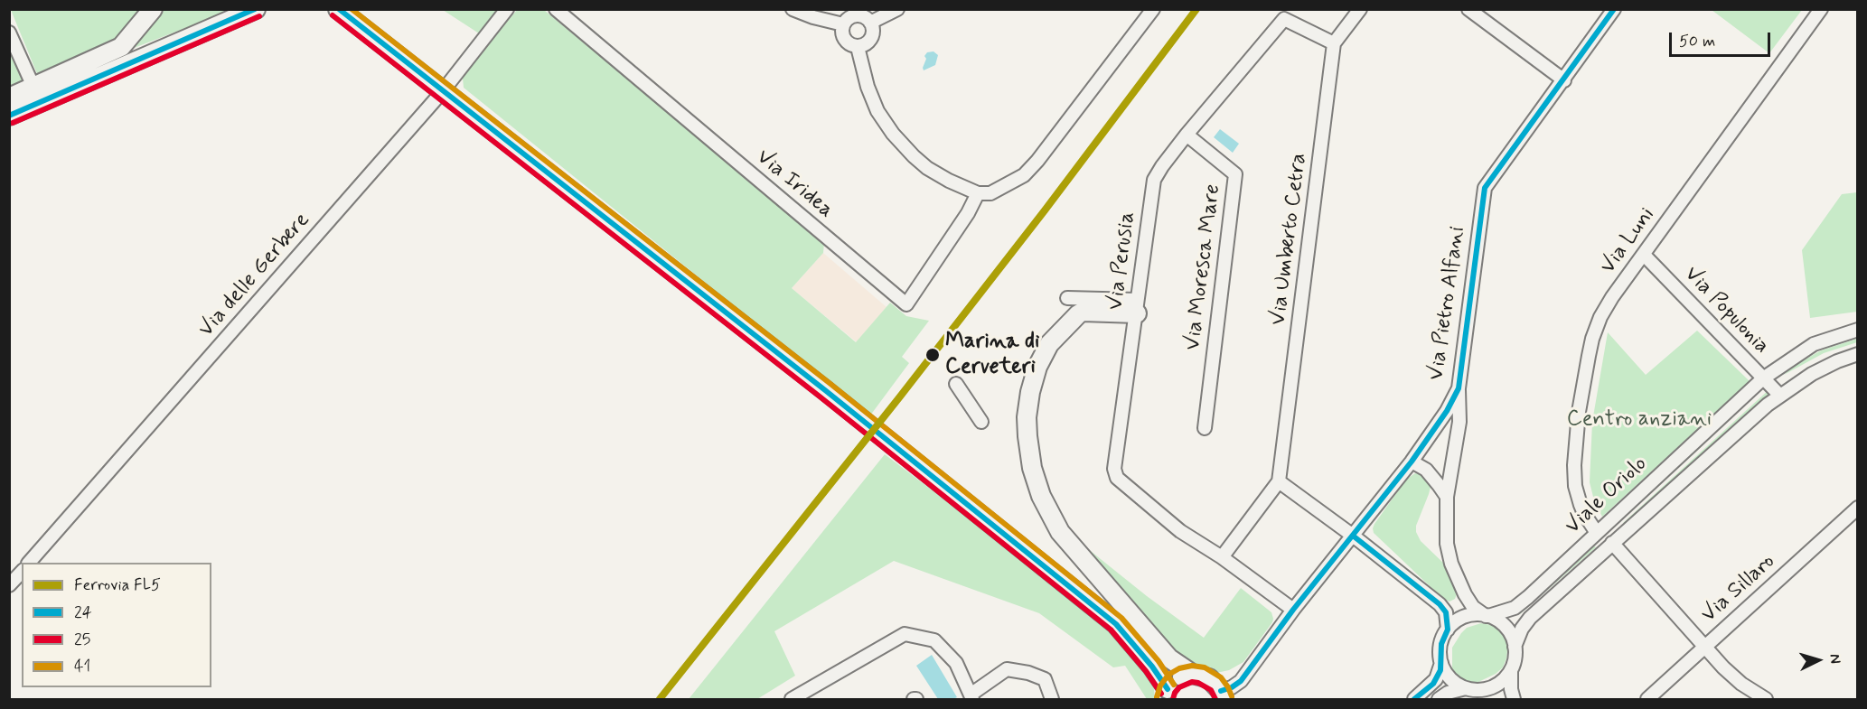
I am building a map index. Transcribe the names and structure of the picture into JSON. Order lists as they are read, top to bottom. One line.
{"streets":{"street":["Via Iridea","Via Umberto Cetra","Via Luni","Via Perusia","Via Moresca Mare","Via delle Gerbere","Via Pietro Alfani","Via Populonia","Viale Oriolo","Via Sillaro"]},"crossings":[["Via Umberto Cetra","Via Perusia"],["Via Luni","Via Populonia"],["Via Luni","Viale Oriolo"],["Via Perusia","Via Moresca Mare"],["Via Populonia","Viale Oriolo"]],"parks":["Centro anziani"],"places":["Marina di Cerveteri"],"lines":["rail line FL5","transit line 24","transit line 41","transit line 25"],"legend":["Ferrovia FL5","24","25","41"],"scale_bar":"50 m","north":"right"}
